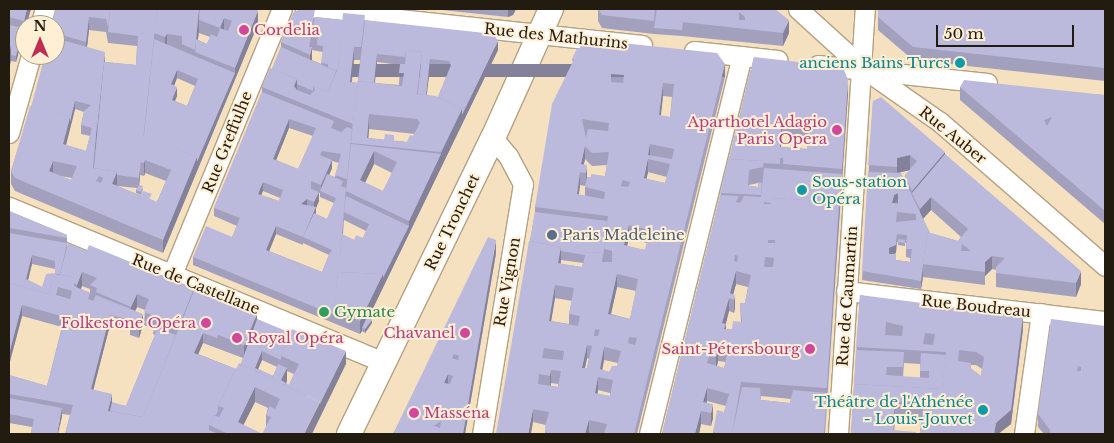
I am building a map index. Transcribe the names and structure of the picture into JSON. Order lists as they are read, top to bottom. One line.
{"streets":{"main road":["Rue Tronchet"],"street":["Rue des Mathurins","Rue Auber","Rue Greffulhe","Rue Vignon","Rue de Castellane","Rue de Caumartin","Rue Boudreau"]},"crossings":[["Rue des Mathurins","Rue Tronchet"],["Rue Auber","Rue de Caumartin"],["Rue Greffulhe","Rue de Castellane"],["Rue Tronchet","Rue Vignon"],["Rue Tronchet","Rue de Castellane"],["Rue de Caumartin","Rue Boudreau"]],"places":["Cordelia","anciens Bains Turcs","Aparthotel Adagio Paris Opera","Sous-station Opéra","Paris Madeleine","Gymate","Folkestone Opéra","Chavanel","Royal Opéra","Saint-Pétersbourg","Théâtre de l'Athénée - Louis-Jouvet","Masséna"],"scale_bar":"50 m","north":"top"}
